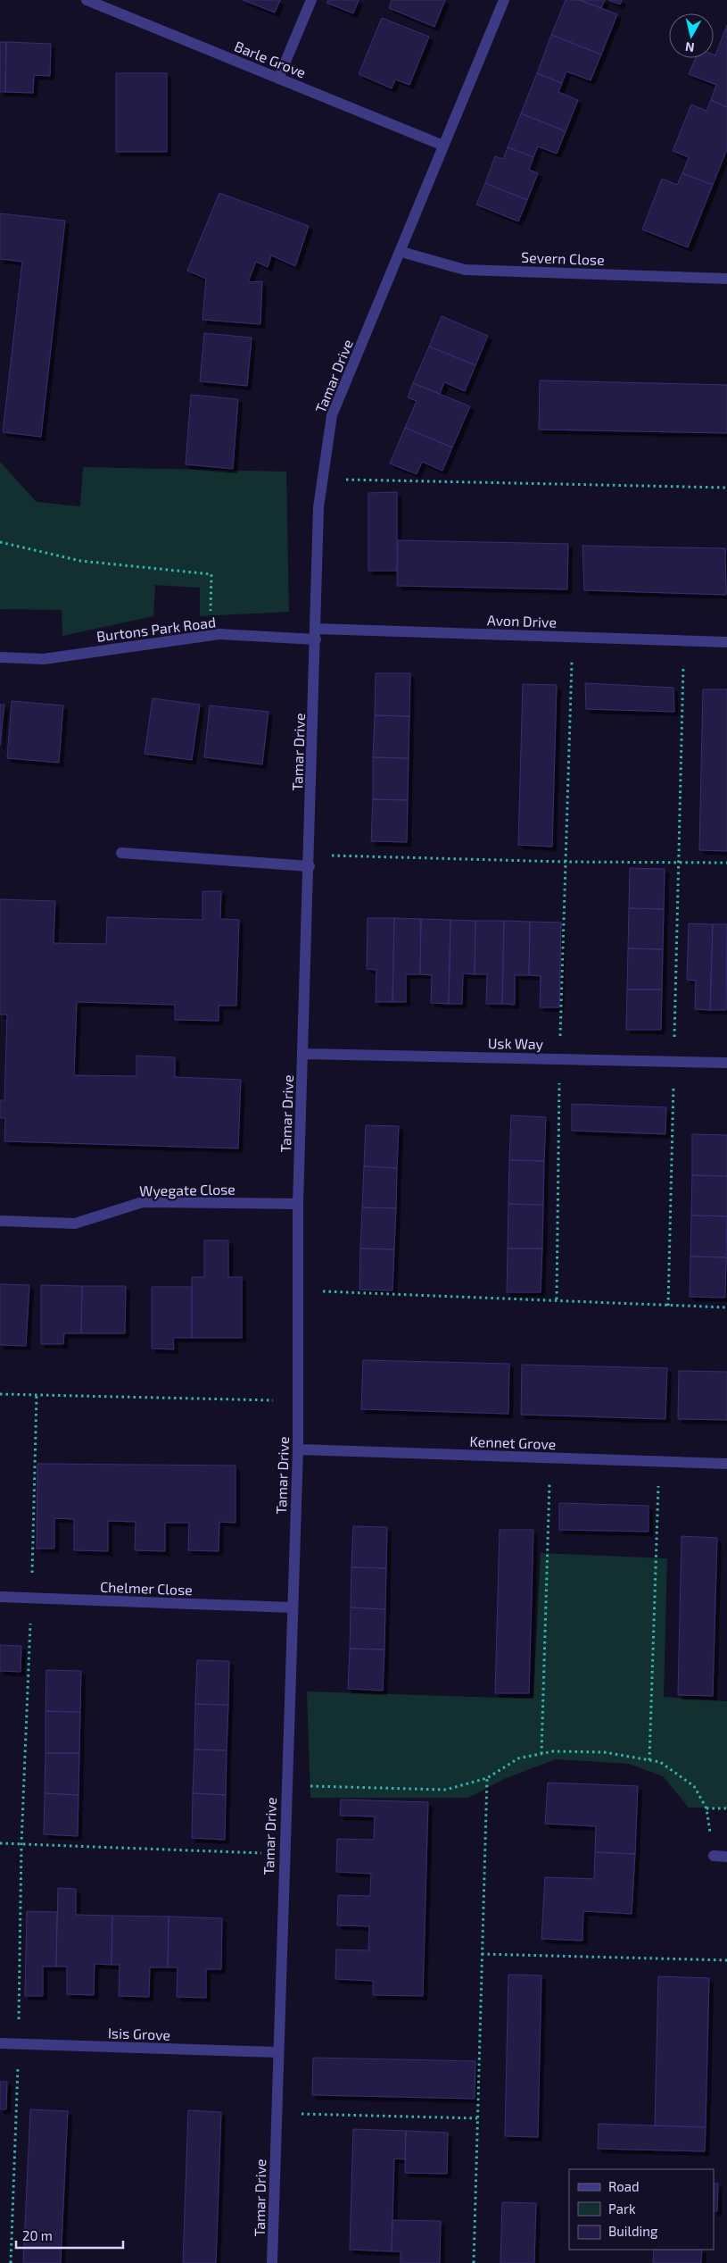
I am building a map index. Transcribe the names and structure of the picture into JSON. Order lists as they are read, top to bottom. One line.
{"streets":{"street":["Barle Grove","Severn Close","Tamar Drive","Avon Drive","Burtons Park Road","Usk Way","Wyegate Close","Kennet Grove","Chelmer Close","Isis Grove"]},"crossings":[["Barle Grove","Tamar Drive"],["Severn Close","Tamar Drive"],["Tamar Drive","Avon Drive"],["Tamar Drive","Burtons Park Road"],["Tamar Drive","Usk Way"],["Tamar Drive","Wyegate Close"],["Tamar Drive","Kennet Grove"],["Tamar Drive","Chelmer Close"],["Tamar Drive","Isis Grove"],["Avon Drive","Burtons Park Road"]],"legend":["Road","Park","Building"],"scale_bar":"20 m","north":"bottom"}
